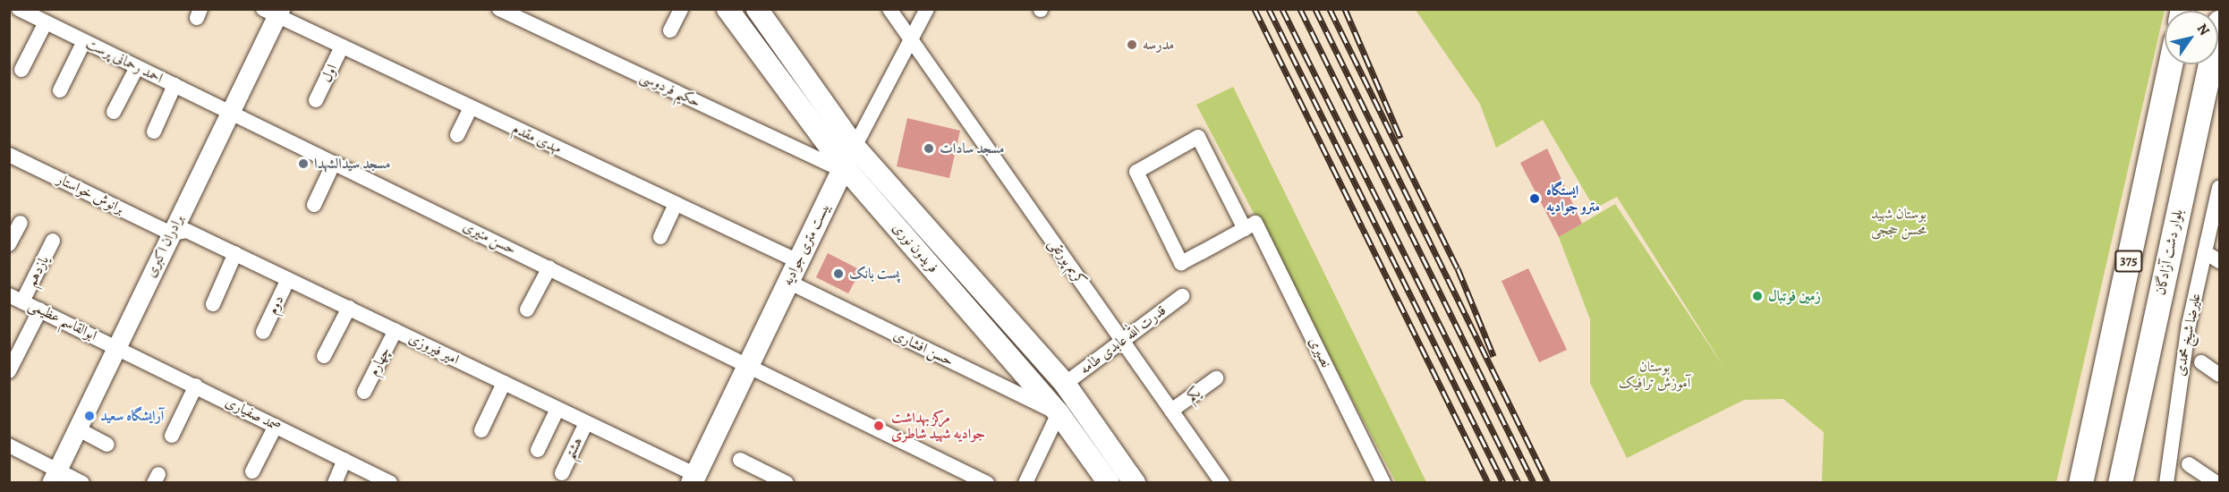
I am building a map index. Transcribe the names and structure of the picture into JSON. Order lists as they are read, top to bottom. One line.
{"streets":{"main road":["بیست متری جوادیه","فریدون نوری","بلوار دشت آزادگان","375"],"street":["احمد رحمانی پرست","اول","حکیم فردوسی","مهدی مقدم","برانوش خواستار","حسن منیری","برادران اکبری","کریم پورتقی","یازدهم","دوم","ابوالقاسم عظیمی","علیرضا شیخ محمدی","قدرت الله عابدی طامه","حسن افشاری","امیر فیروزی","نصیری","چهارم","یکم","صمد صفیاری","هشتم"]},"crossings":[["احمد رحمانی پرست","حسن منیری"],["احمد رحمانی پرست","برادران اکبری"],["اول","مهدی مقدم"],["حکیم فردوسی","بیست متری جوادیه"],["حکیم فردوسی","فریدون نوری"],["مهدی مقدم","بیست متری جوادیه"],["مهدی مقدم","برادران اکبری"],["برانوش خواستار","برادران اکبری"],["برانوش خواستار","امیر فیروزی"],["حسن منیری","بیست متری جوادیه"],["حسن منیری","برادران اکبری"],["بیست متری جوادیه","فریدون نوری"],["بیست متری جوادیه","کریم پورتقی"],["بیست متری جوادیه","حسن افشاری"],["بیست متری جوادیه","امیر فیروزی"],["برادران اکبری","ابوالقاسم عظیمی"],["برادران اکبری","امیر فیروزی"],["برادران اکبری","صمد صفیاری"],["فریدون نوری","قدرت الله عابدی طامه"],["فریدون نوری","حسن افشاری"],["کریم پورتقی","قدرت الله عابدی طامه"],["کریم پورتقی","یکم"],["یازدهم","ابوالقاسم عظیمی"],["دوم","امیر فیروزی"],["ابوالقاسم عظیمی","صمد صفیاری"],["امیر فیروزی","چهارم"],["امیر فیروزی","هشتم"]],"parks":["بوستان شهید محسن حججی","بوستان آموزش ترافیک"],"places":["مدرسه","مسجد سادات","مسجد سیدالشهدا","ایستگاه مترو جوادیه","پست بانک","زمین فوتبال","آرایشگاه سعید","مرکز بهداشت جوادیه شهید شاطری"],"north":"top right"}
